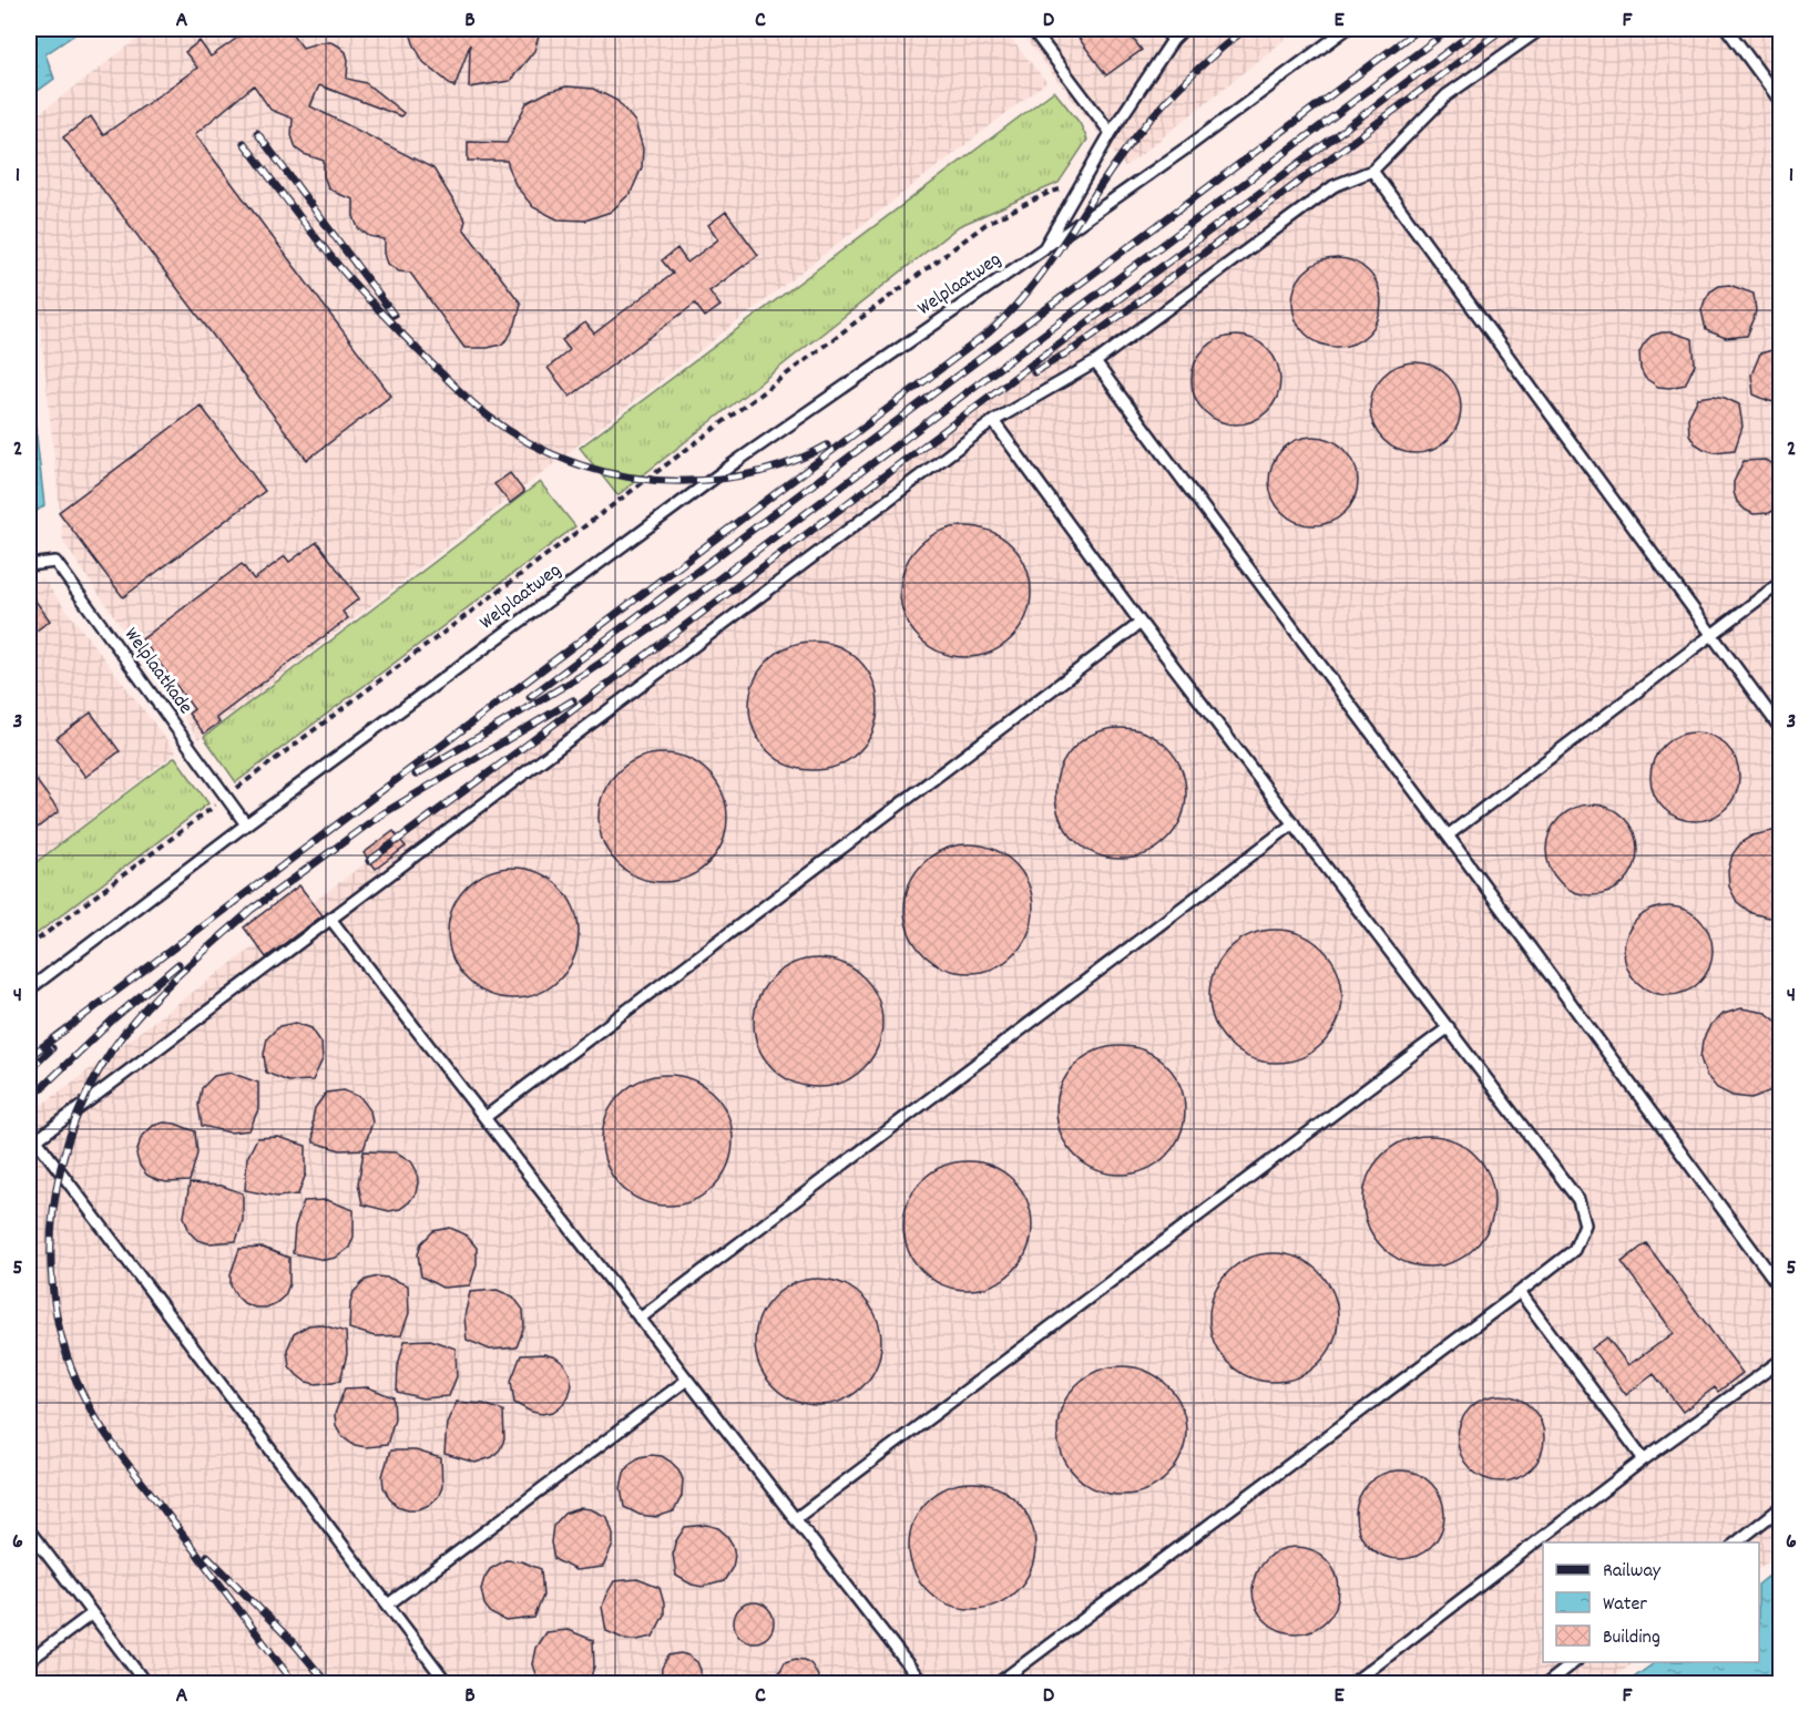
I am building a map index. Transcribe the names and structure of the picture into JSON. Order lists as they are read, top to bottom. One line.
{"streets":{"lane":["Welplaatweg","Welplaatkade"]},"crossings":[["Welplaatweg","Welplaatkade"]],"legend":["Railway","Water","Building"],"grid":{"columns":["A","B","C","D","E","F"],"rows":["1","2","3","4","5","6"]}}
